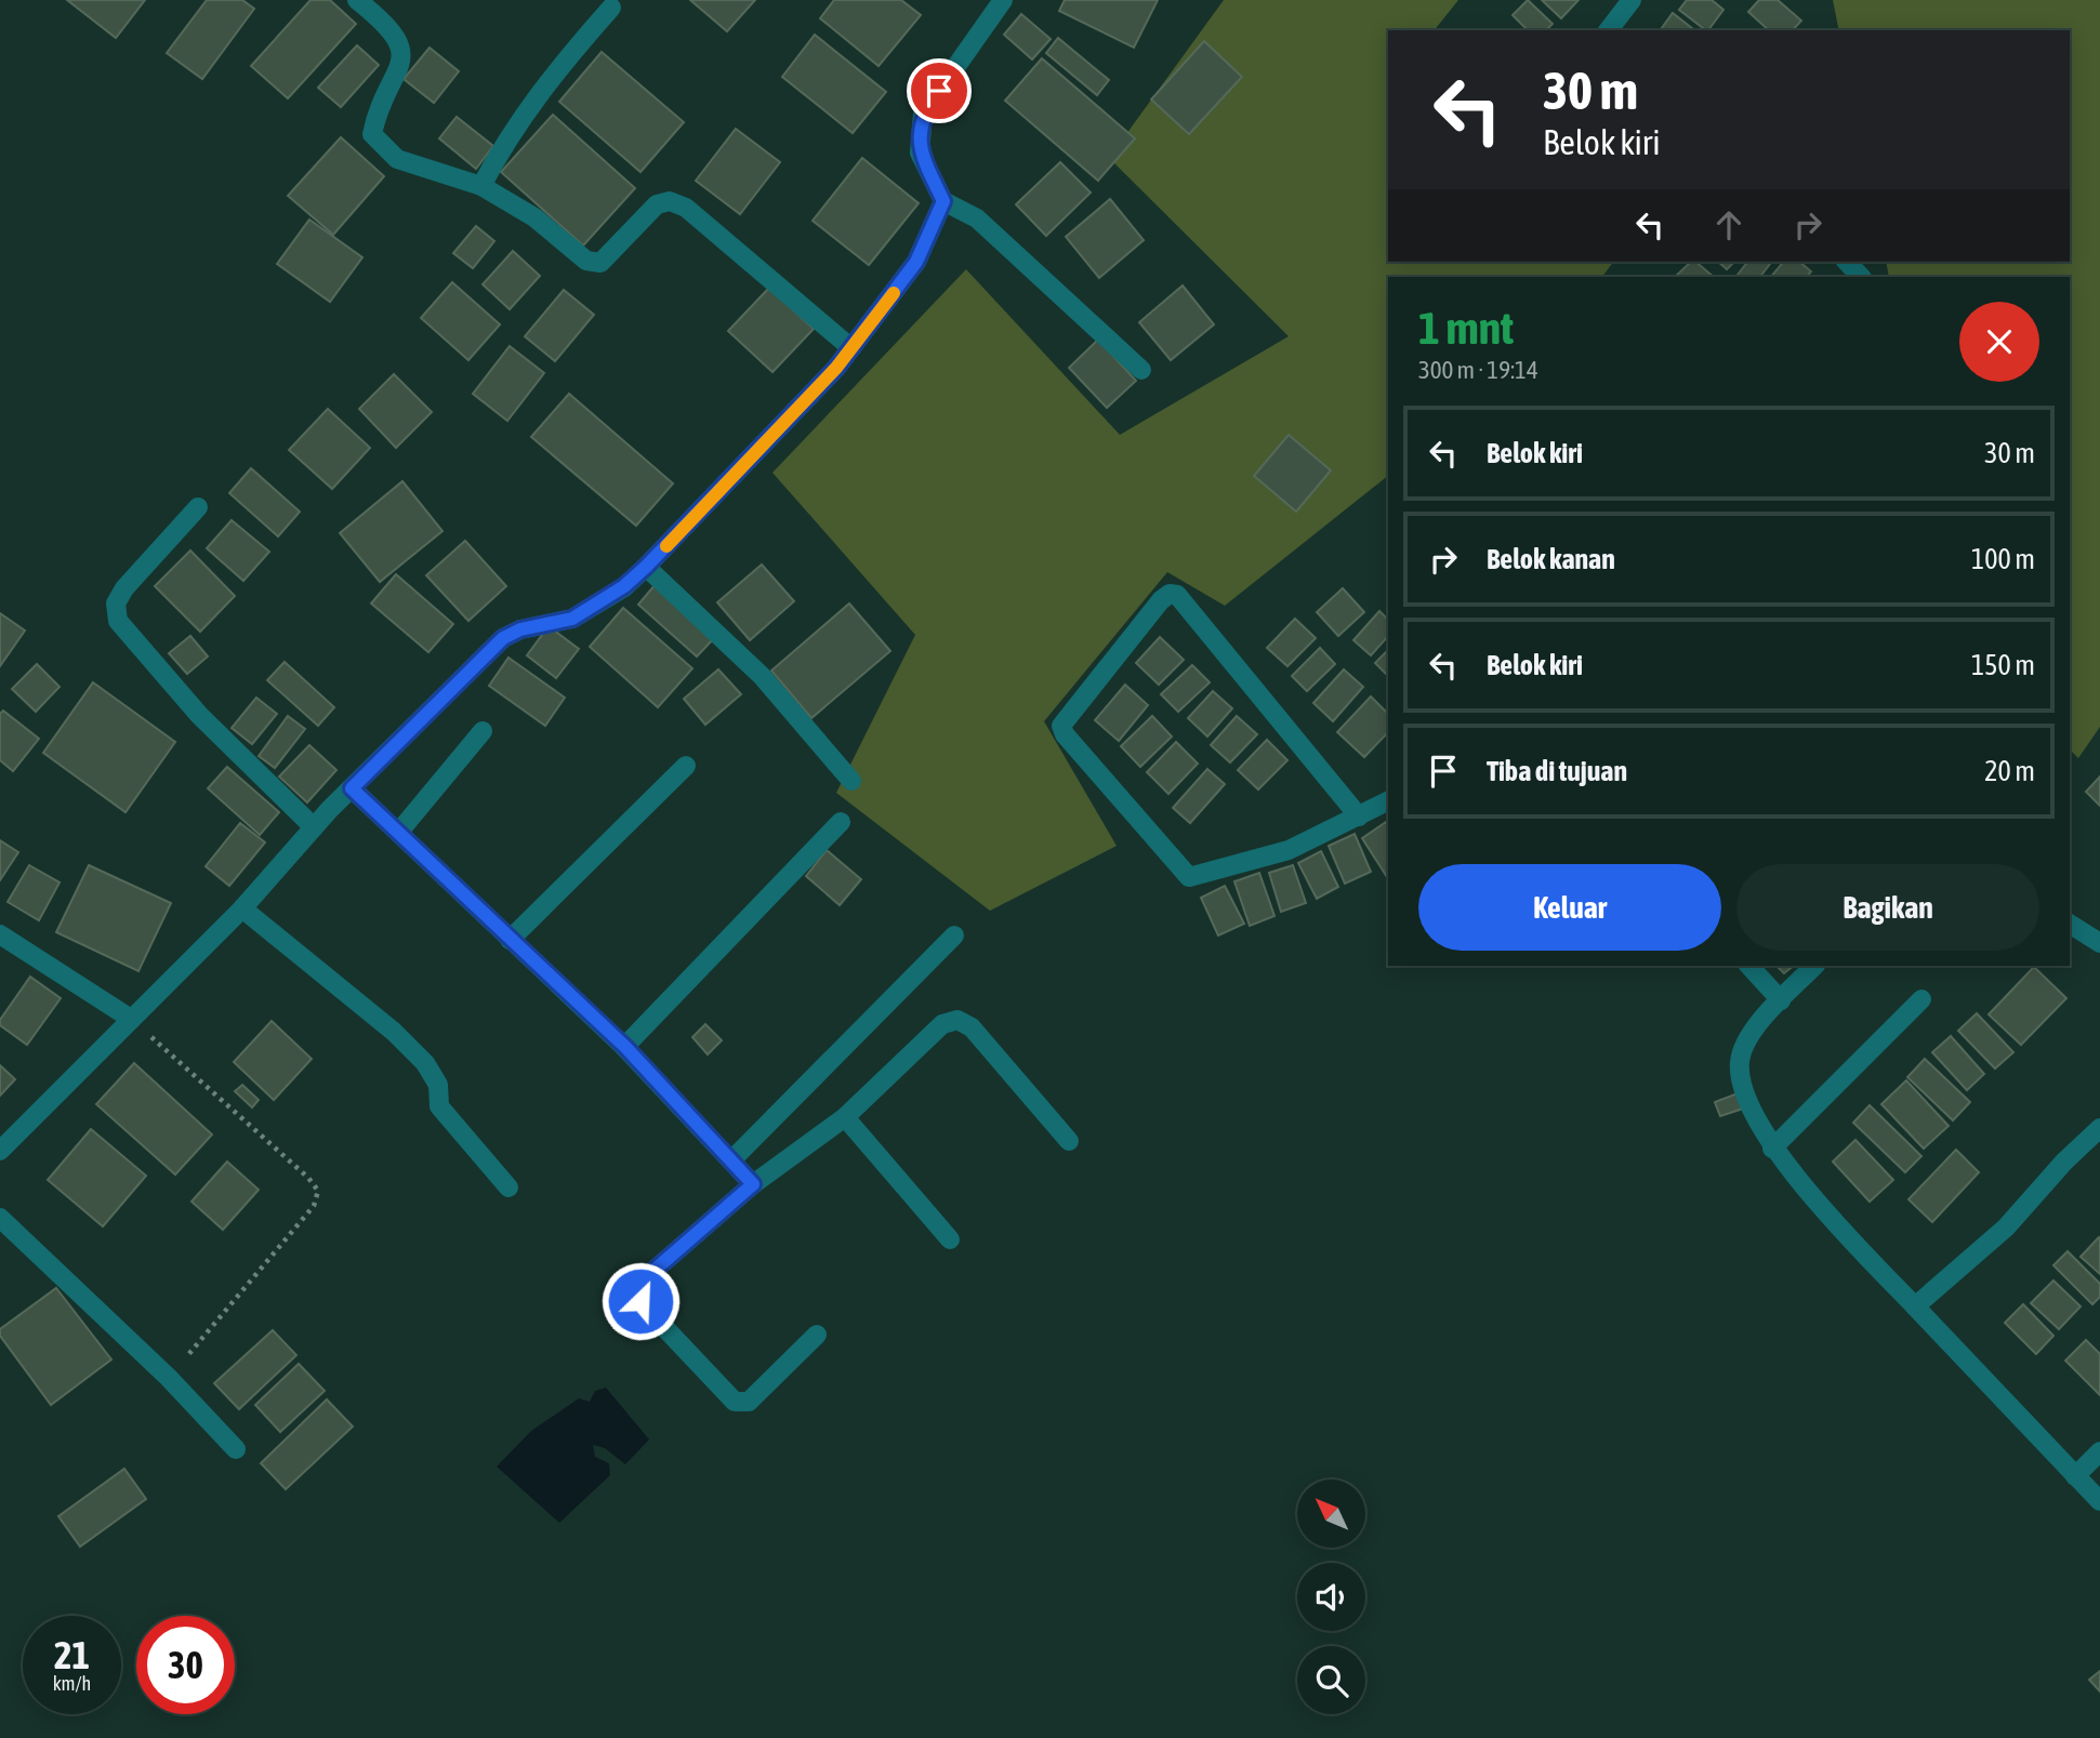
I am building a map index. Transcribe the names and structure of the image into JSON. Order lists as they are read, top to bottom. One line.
{"north":"top left","page":{"turn":["30 m","Belok kiri"],"heading":["1 mnt","300 m · 19:14"],"list":[{"name":"Belok kiri","value":"30 m"},{"name":"Belok kanan","value":"100 m"},{"name":"Belok kiri","value":"150 m"},{"name":"Tiba di tujuan","value":"20 m"}],"buttons":["Keluar","Bagikan"],"speed":"21 km/h","limit":"30"}}
